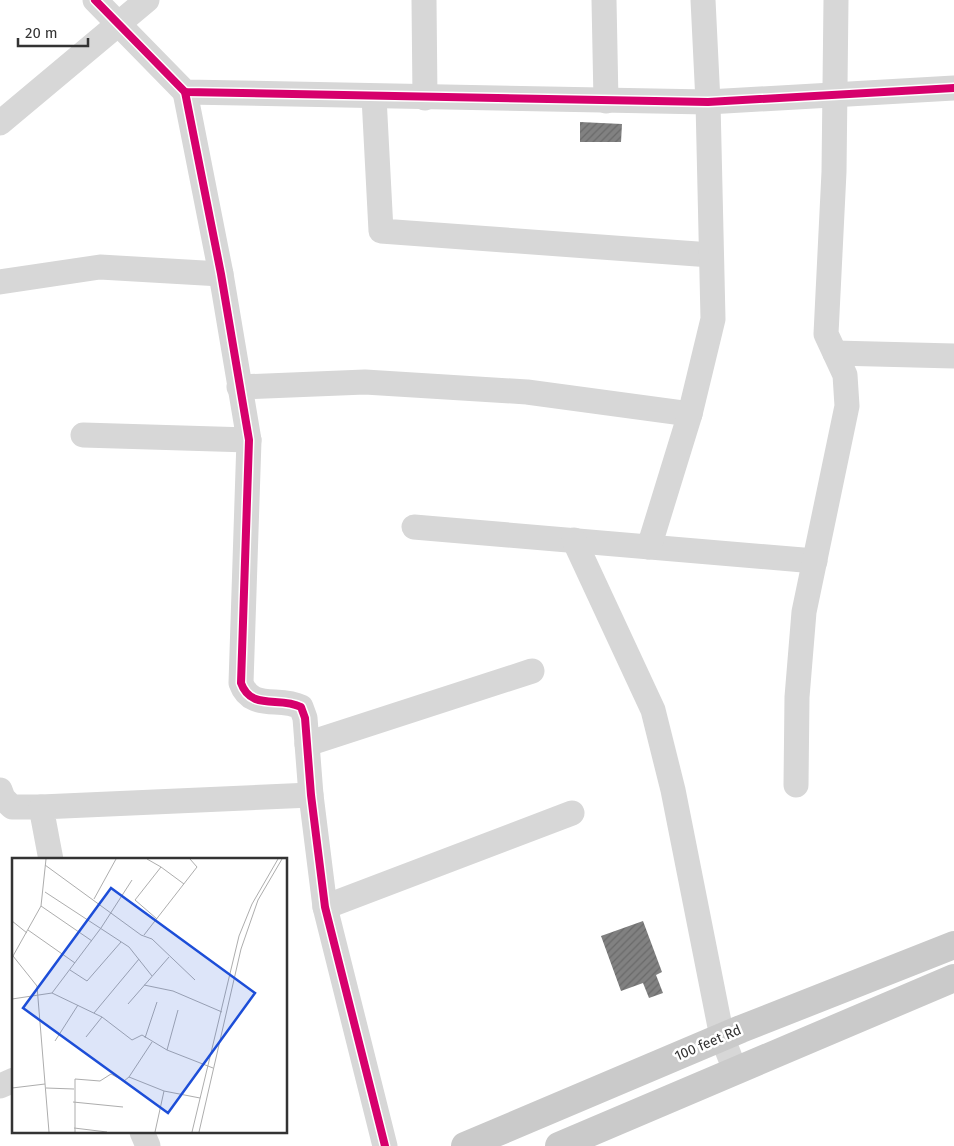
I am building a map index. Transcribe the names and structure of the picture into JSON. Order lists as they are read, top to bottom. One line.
{"streets":{"main road":["100 feet Rd"]},"scale_bar":"20 m"}
